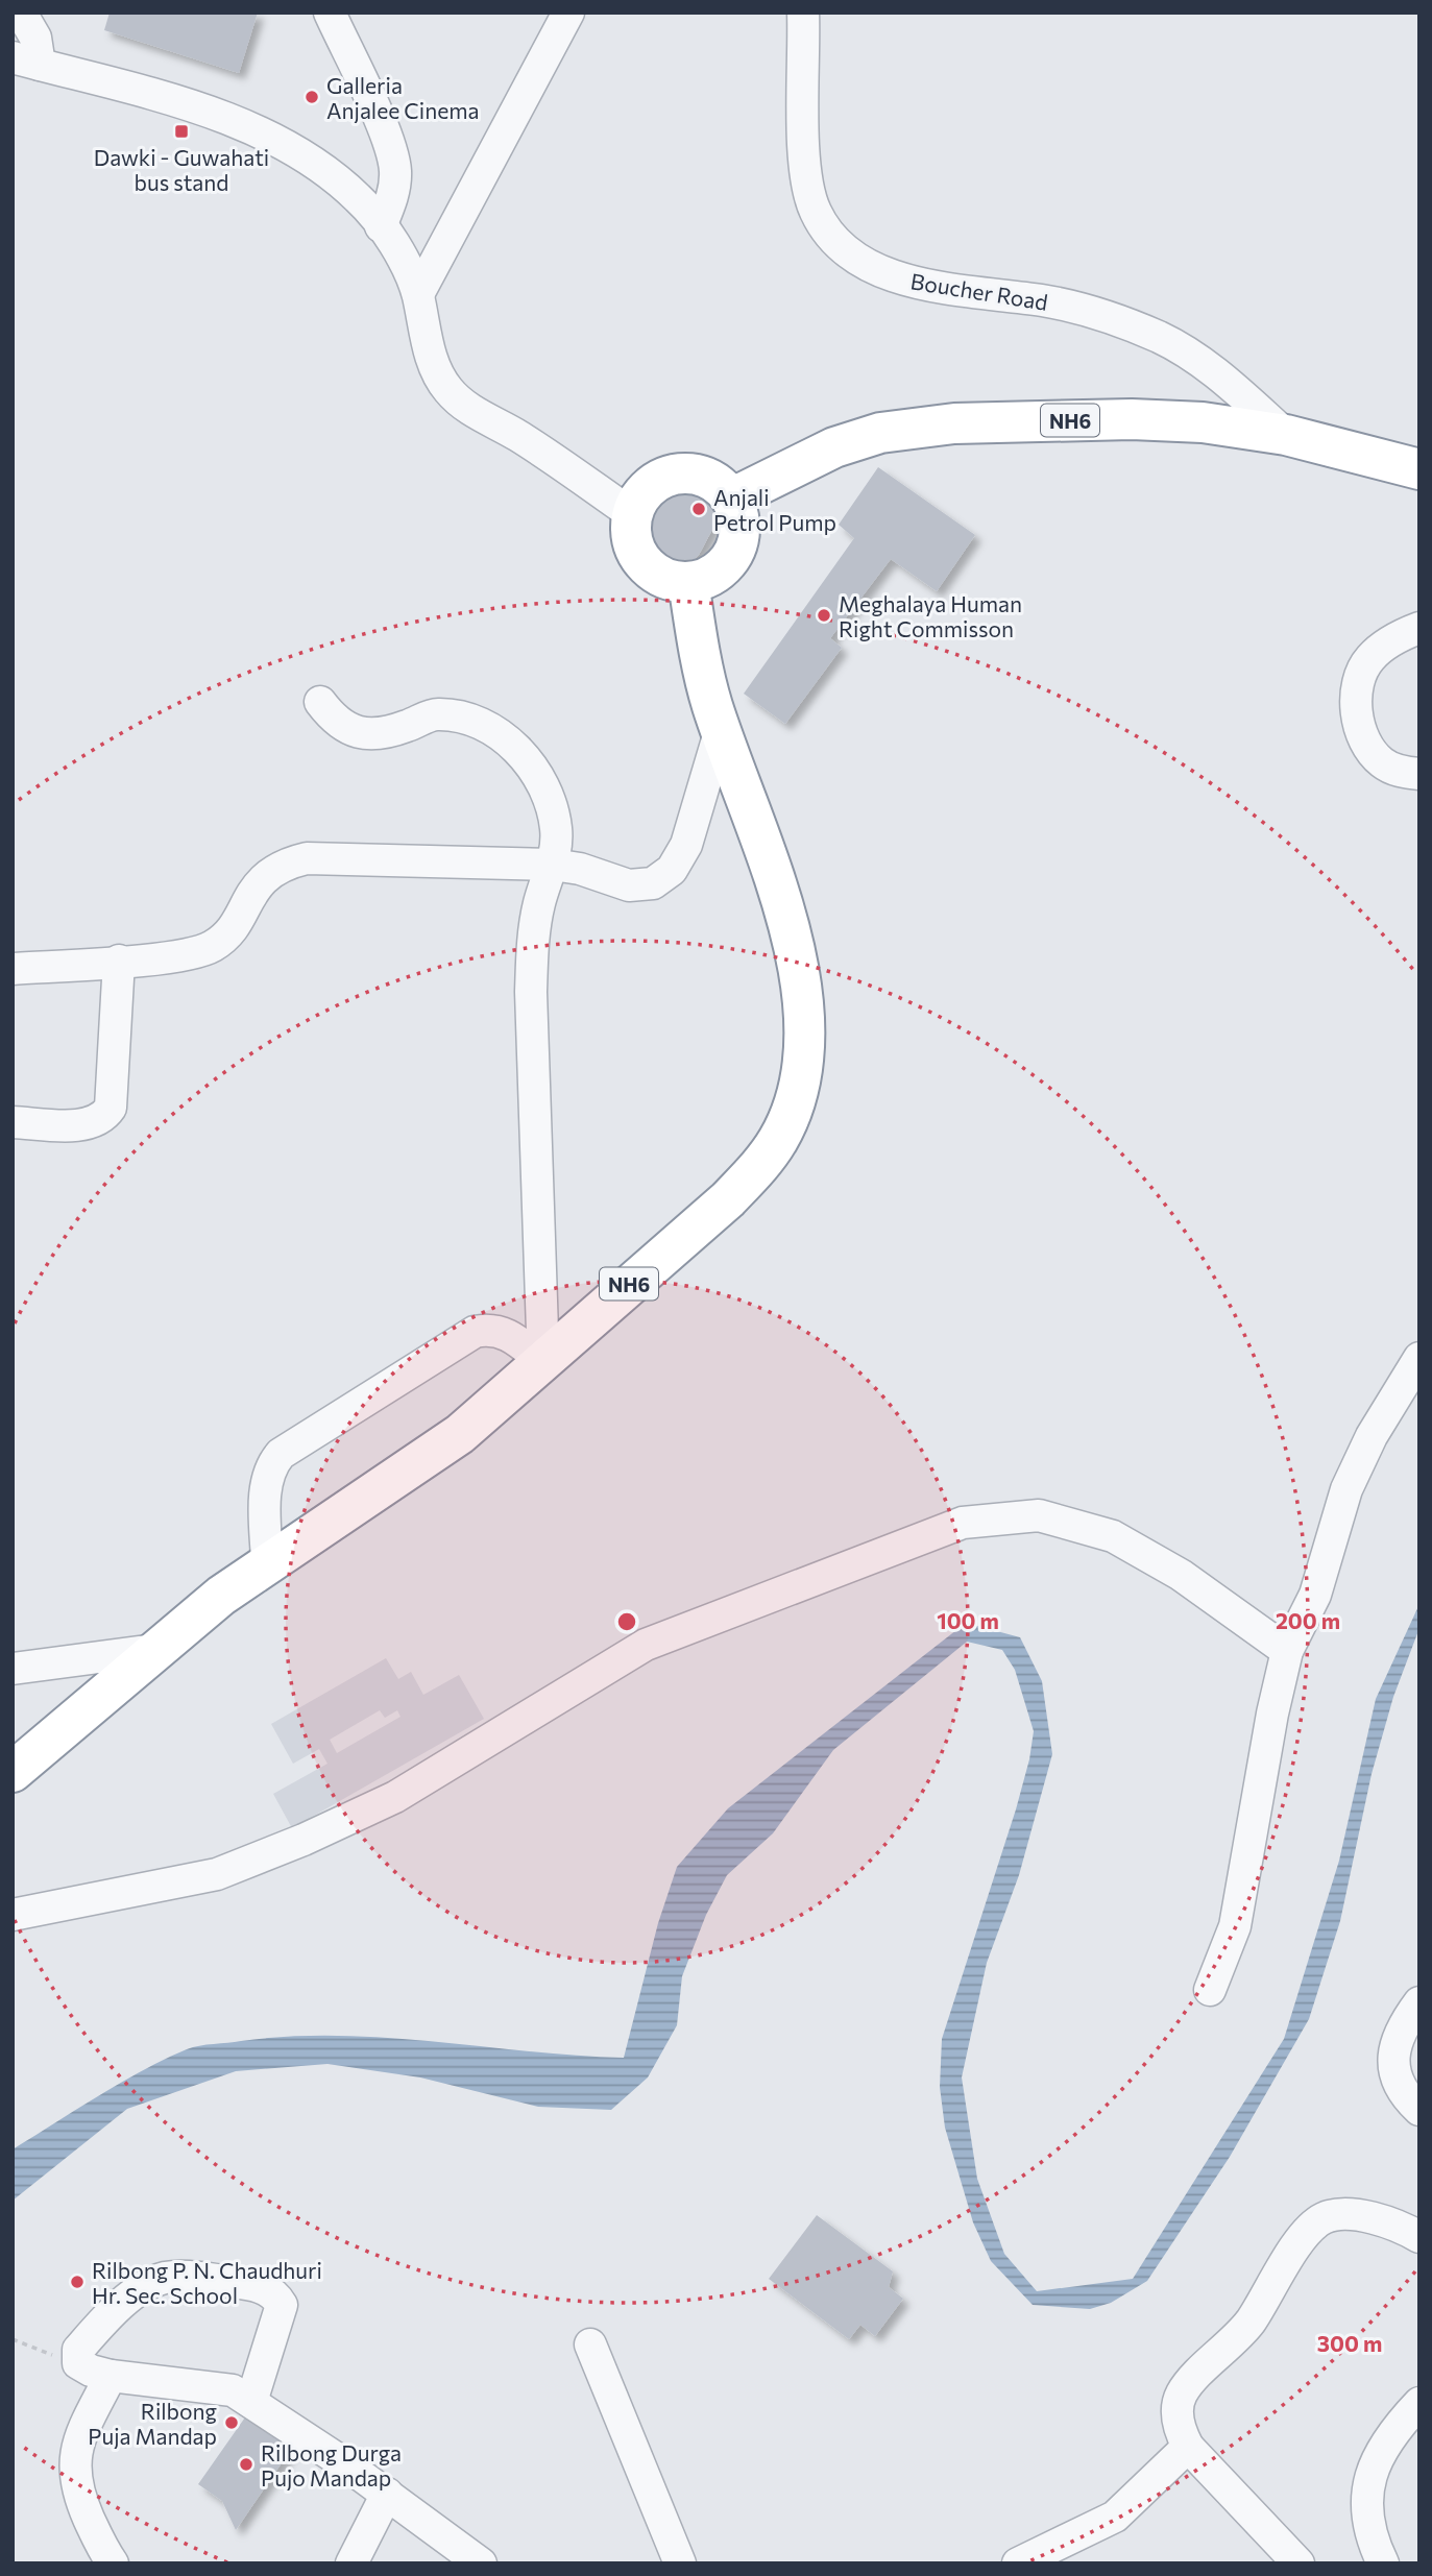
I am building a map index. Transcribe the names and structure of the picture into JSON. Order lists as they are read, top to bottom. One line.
{"streets":{"highway":["NH6"],"street":["Boucher Road"]},"crossings":[["Boucher Road","NH6"]],"places":{"other":["Galleria Anjalee Cinema","Anjali Petrol Pump","Meghalaya Human Right Commisson","Rilbong P. N. Chaudhuri Hr. Sec. School","Rilbong Puja Mandap","Rilbong Durga Pujo Mandap"],"transit":["Dawki - Guwahati bus stand"]},"rings":["100 m","200 m","300 m"]}
